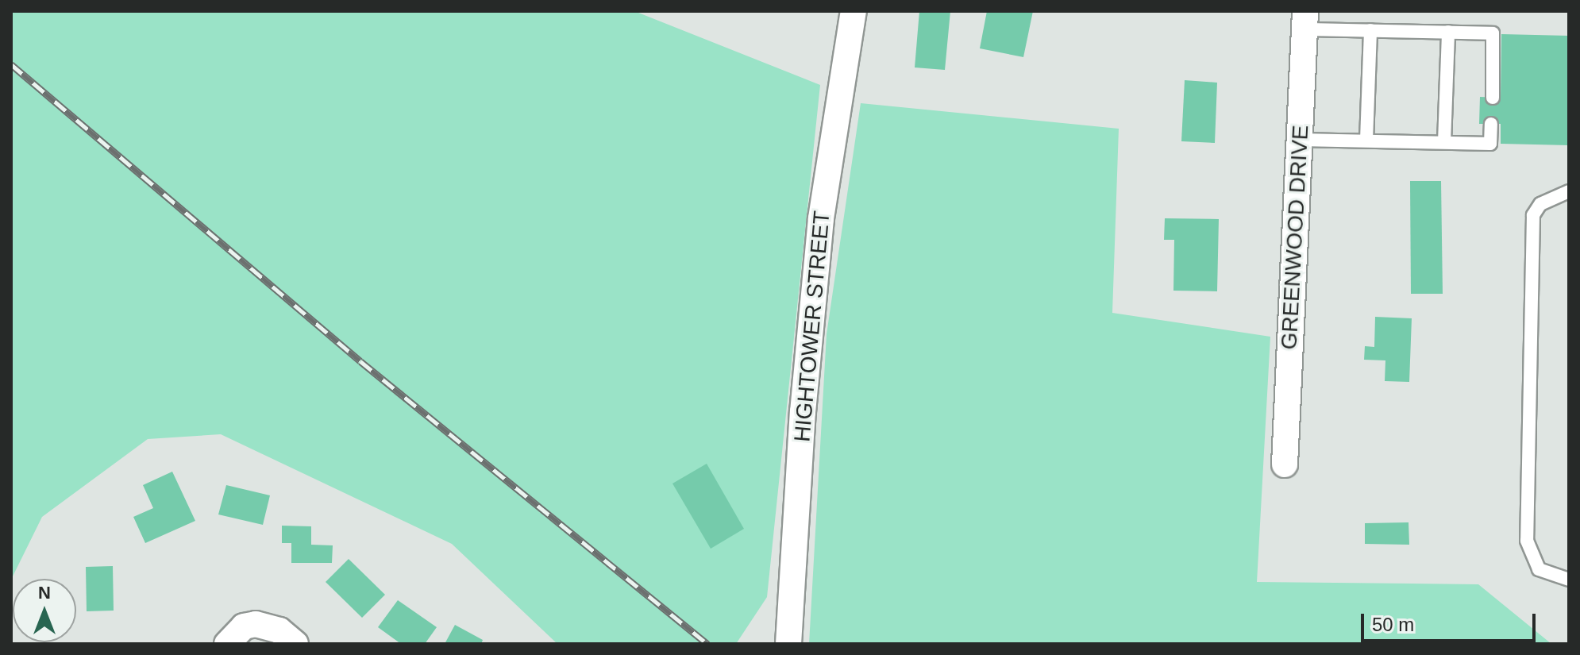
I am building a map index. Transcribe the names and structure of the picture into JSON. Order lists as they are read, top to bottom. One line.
{"streets":{"street":["GREENWOOD DRIVE","HIGHTOWER STREET"]},"scale_bar":"50 m","north":"top"}
